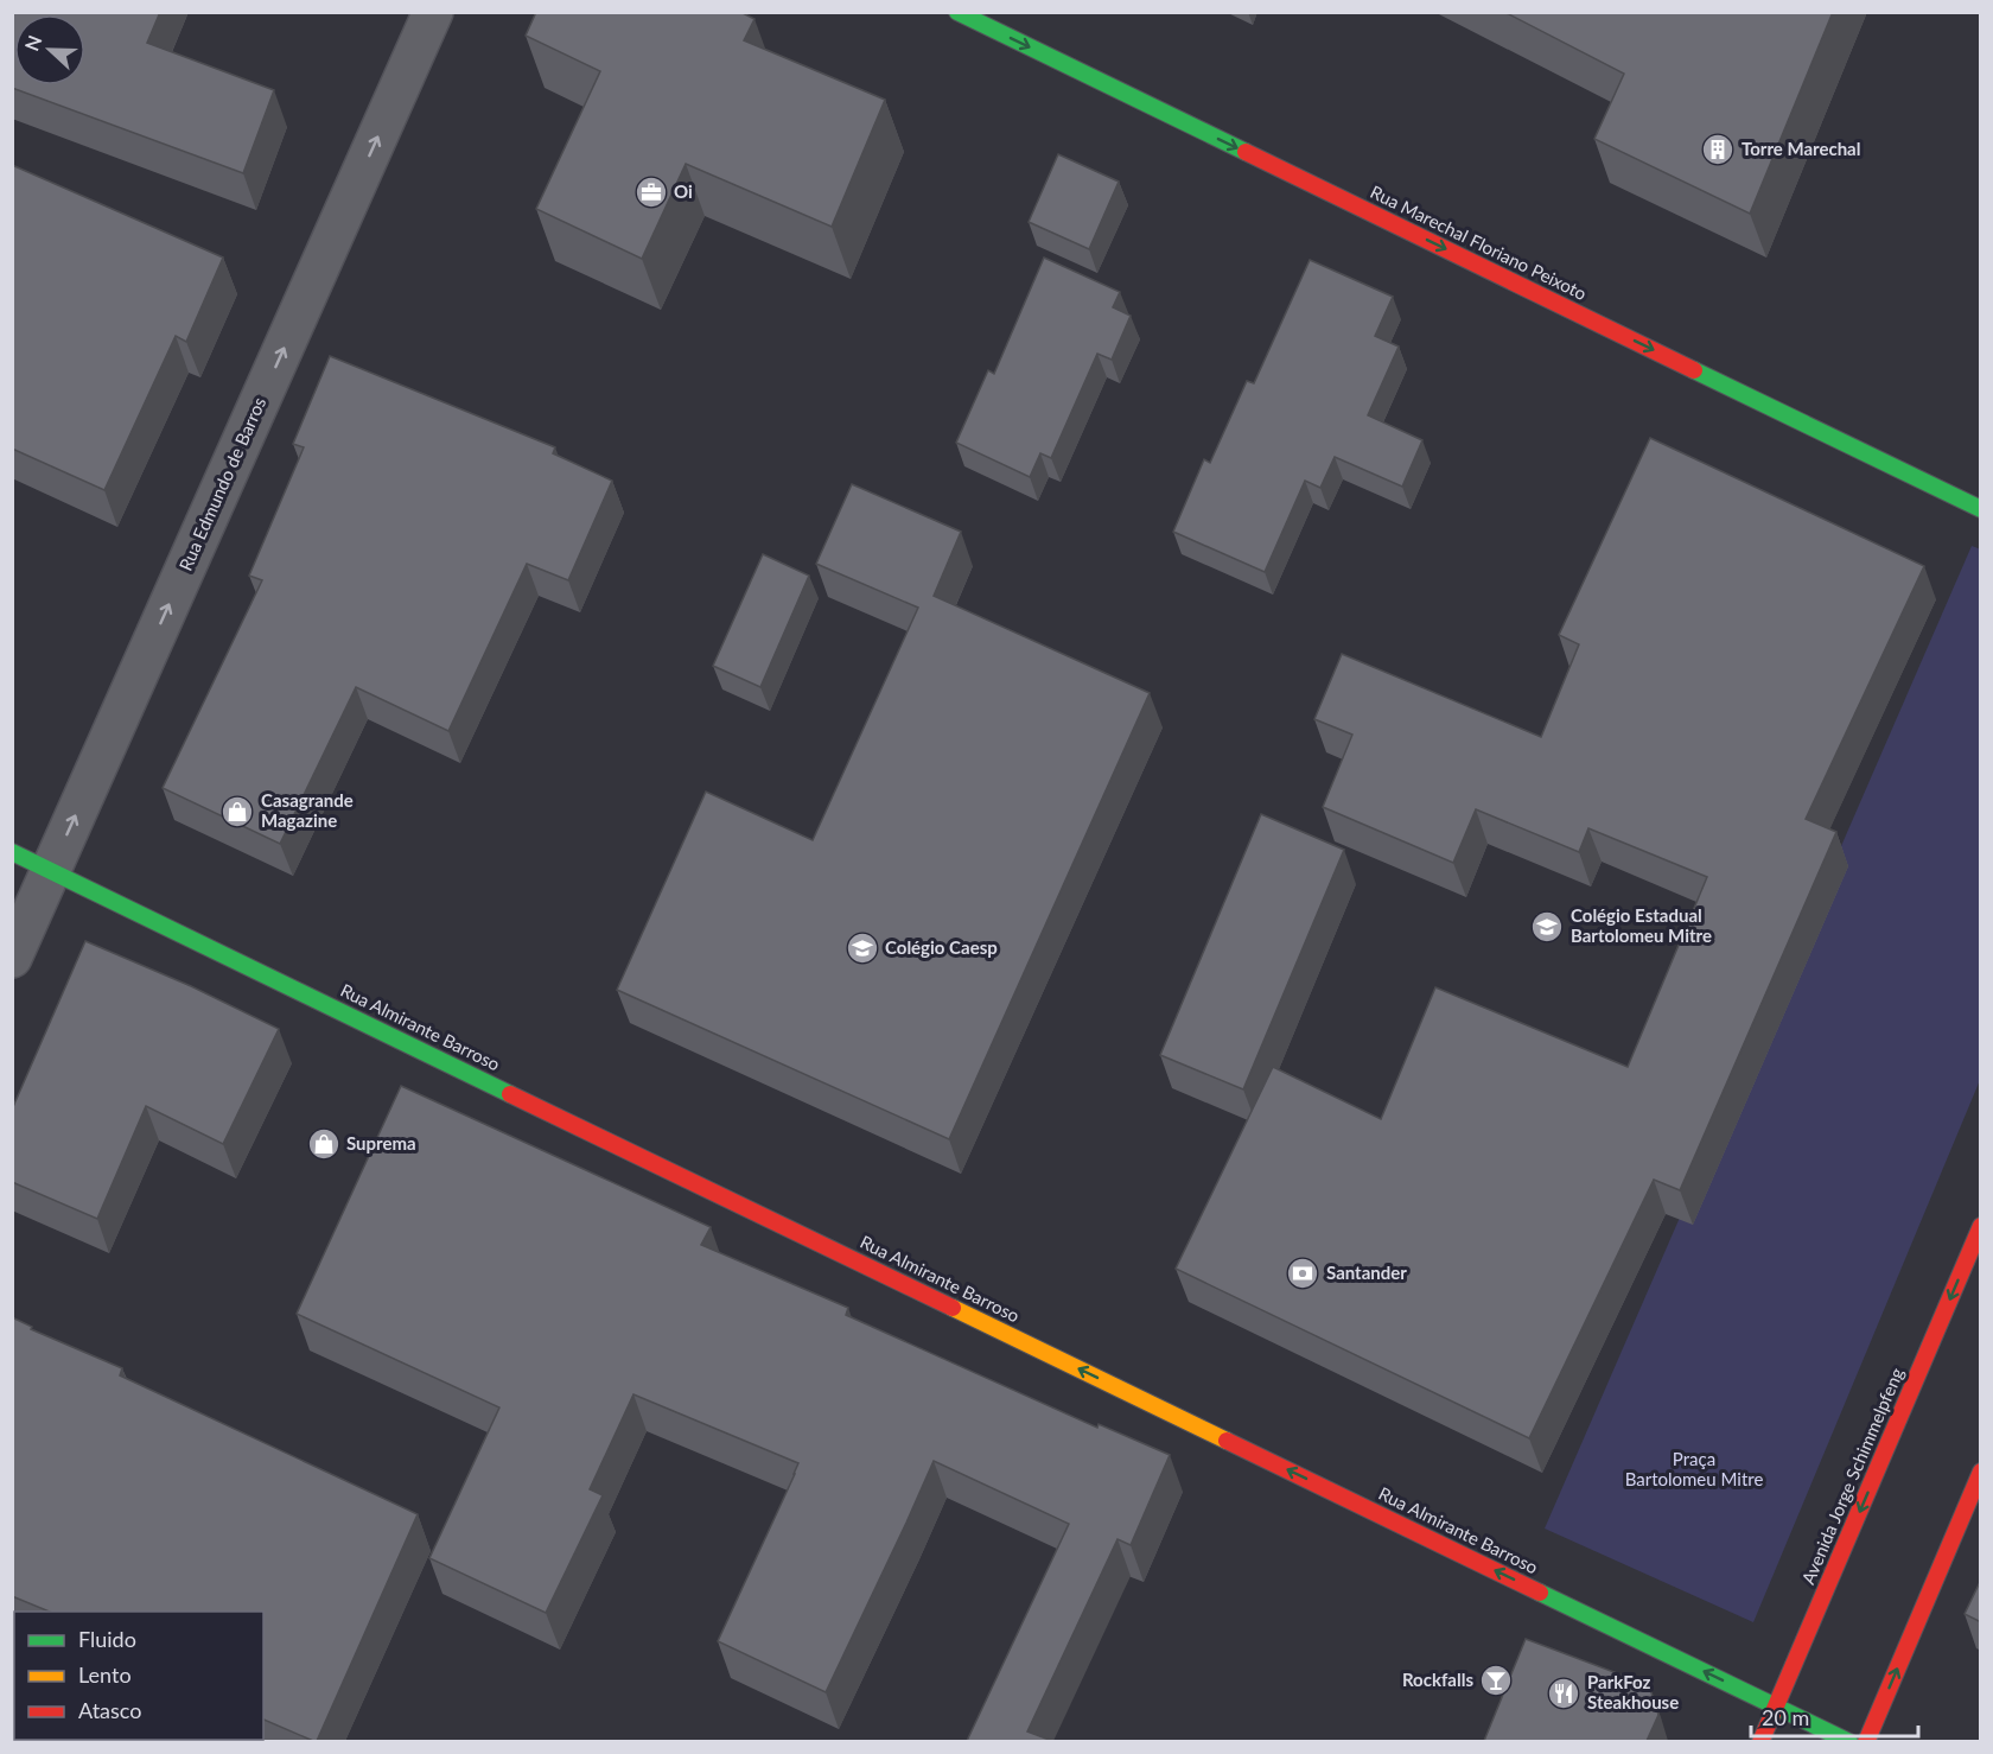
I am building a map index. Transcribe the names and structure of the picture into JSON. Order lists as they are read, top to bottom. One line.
{"streets":{"street":["Rua Marechal Floriano Peixoto","Rua Edmundo de Barros","Rua Almirante Barroso","Avenida Jorge Schimmelpfeng"]},"crossings":[["Rua Edmundo de Barros","Rua Almirante Barroso"],["Rua Almirante Barroso","Avenida Jorge Schimmelpfeng"]],"one_way":["Rua Marechal Floriano Peixoto","Rua Edmundo de Barros","Rua Almirante Barroso"],"parks":["Praça Bartolomeu Mitre"],"places":{"building":["Torre Marechal"],"office":["Oi"],"shop":["Casagrande Magazine","Suprema"],"school or university":["Colégio Estadual Bartolomeu Mitre","Colégio Caesp"],"bank":["Santander"],"bar":["Rockfalls"],"restaurant":["ParkFoz Steakhouse"]},"legend":["Fluido","Lento","Atasco"],"scale_bar":"20 m","north":"left"}
